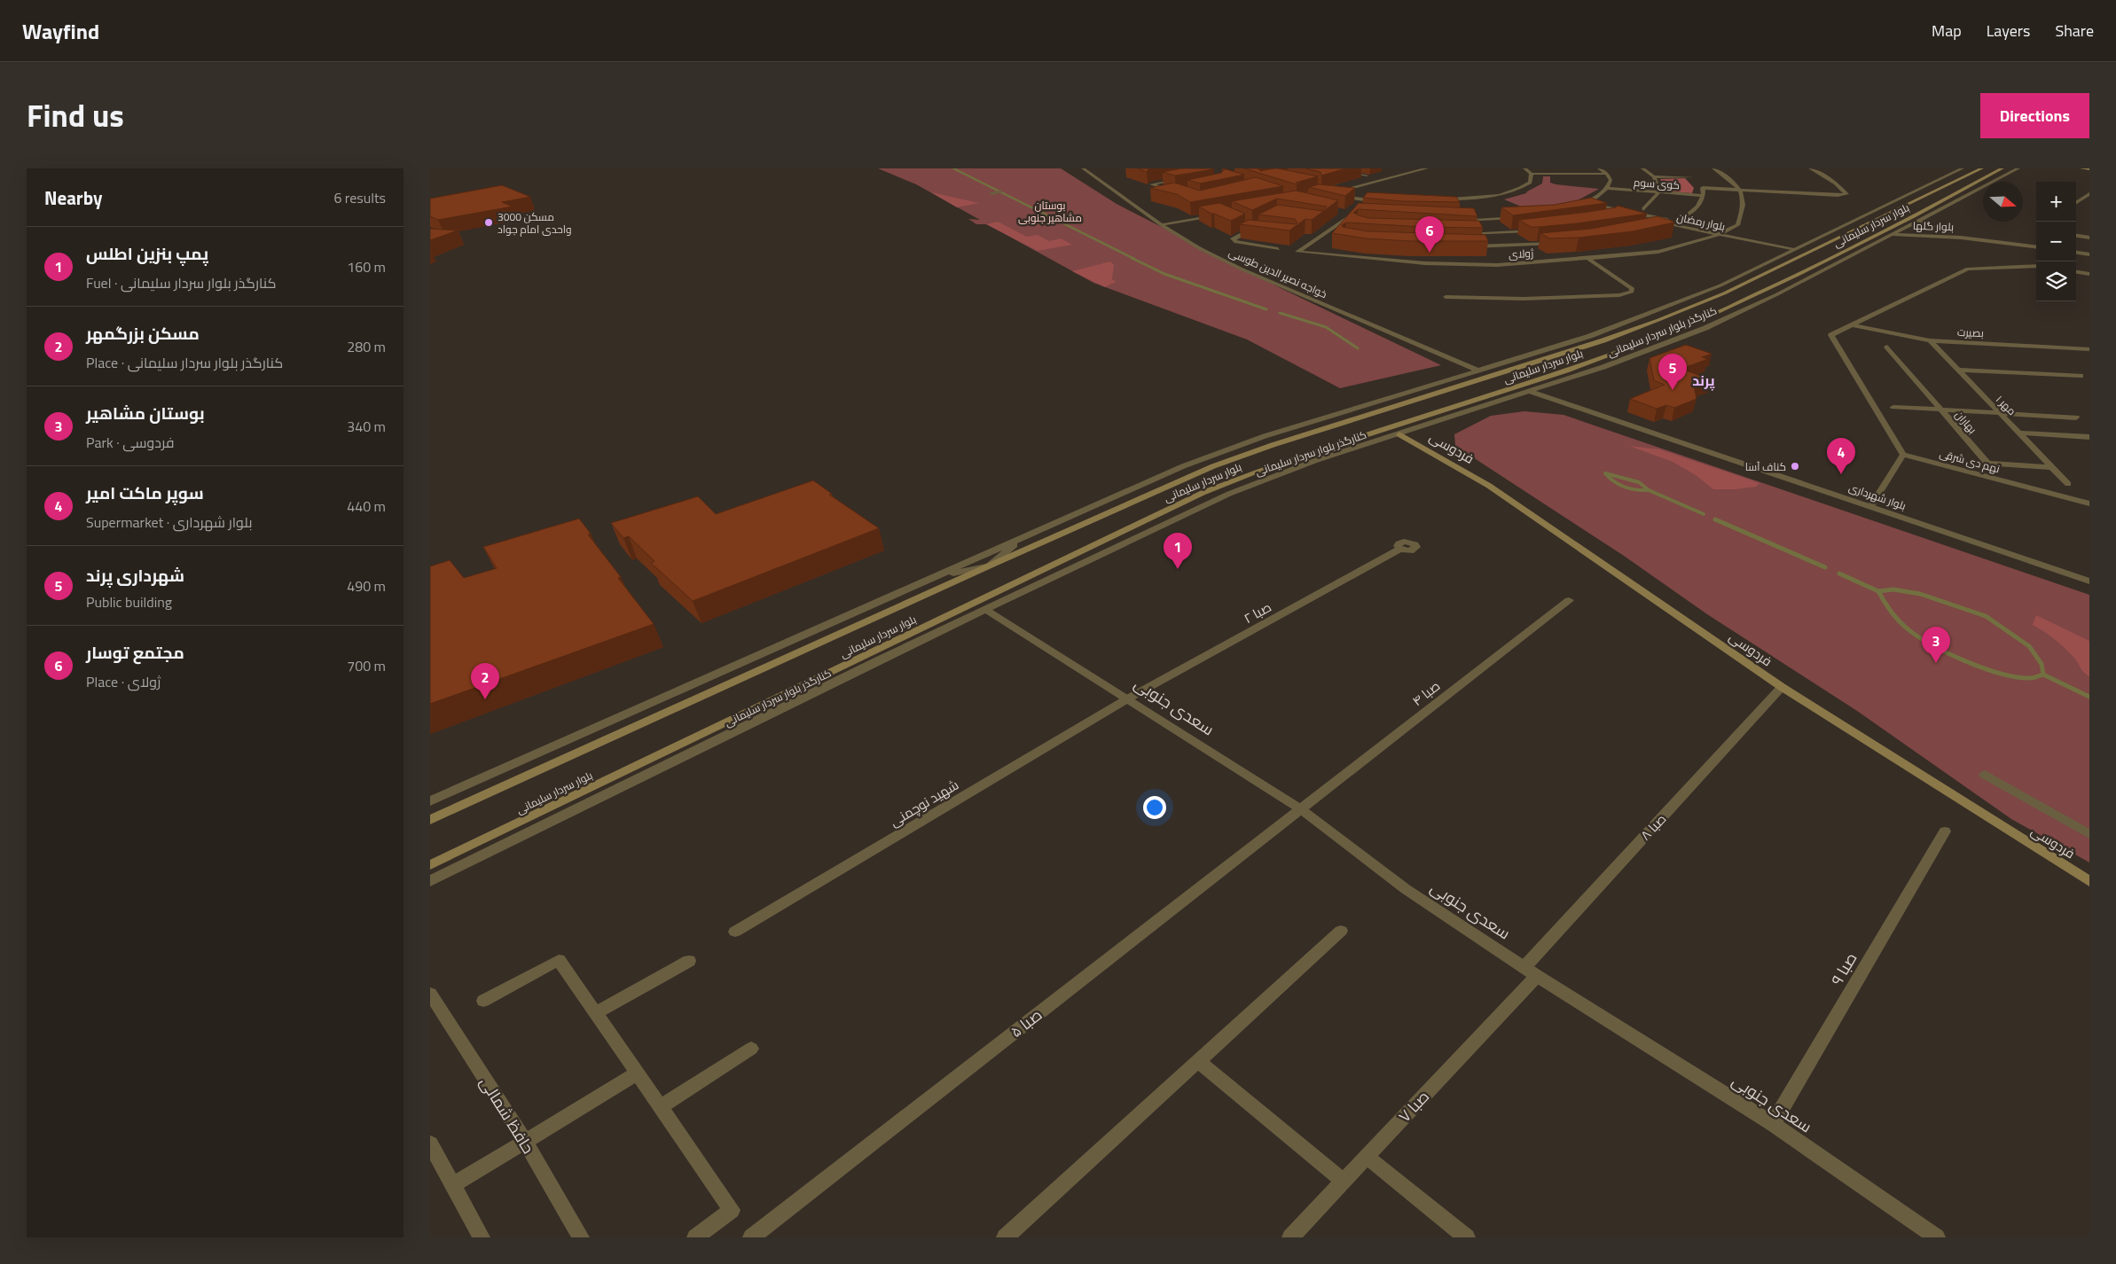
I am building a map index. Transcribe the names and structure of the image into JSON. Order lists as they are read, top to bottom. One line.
{"streets":{"main road":["بلوار سردار سلیمانی","فردوسی"],"street":["کوی سوم","بلوار رمضان","بلوار گلها","ژولای","خواجه نصیر الدین طوسی","کنارگذر بلوار سردار سلیمانی","بصیرت","مهر ۱","بهاران","نهم دی شرقی","بلوار شهرداری","صبا ۲","صبا ۴","سعدی جنوبی","شهید نوچمنی","صبا ۸","صبا ۹","صبا ۵","صبا ۷","حافظ شمالی"]},"crossings":[["بلوار رمضان","ژولای"],["بلوار رمضان","کنارگذر بلوار سردار سلیمانی"],["بلوار سردار سلیمانی","کنارگذر بلوار سردار سلیمانی"],["بلوار گلها","کنارگذر بلوار سردار سلیمانی"],["خواجه نصیر الدین طوسی","کنارگذر بلوار سردار سلیمانی"],["کنارگذر بلوار سردار سلیمانی","فردوسی"],["کنارگذر بلوار سردار سلیمانی","بلوار شهرداری"],["کنارگذر بلوار سردار سلیمانی","سعدی جنوبی"],["بصیرت","مهر ۱"],["مهر ۱","بهاران"],["فردوسی","صبا ۸"],["صبا ۲","سعدی جنوبی"],["صبا ۲","شهید نوچمنی"],["صبا ۴","سعدی جنوبی"],["صبا ۴","صبا ۵"],["سعدی جنوبی","شهید نوچمنی"],["سعدی جنوبی","صبا ۸"],["سعدی جنوبی","صبا ۹"],["سعدی جنوبی","صبا ۵"],["سعدی جنوبی","صبا ۷"],["صبا ۸","صبا ۷"]],"districts":["پرند"],"parks":["بوستان مشاهیر جنوبی"],"places":["مسکن 3000 واحدی امام جواد","کناف آسا"],"north":"right","page":{"header":"Wayfind","nav":["Map","Layers","Share"],"title":"Find us","buttons":"Directions","heading":["Nearby","6 results"],"map_buttons":["+","−"],"pins":["6","5","4","1","3","2"],"list":[{"mark":"1","name":"پمپ بنزین اطلس","note":"Fuel · کنارگذر بلوار سردار سلیمانی","value":"160 m"},{"mark":"2","name":"مسکن بزرگمهر","note":"Place · کنارگذر بلوار سردار سلیمانی","value":"280 m"},{"mark":"3","name":"بوستان مشاهیر","note":"Park · فردوسی","value":"340 m"},{"mark":"4","name":"سوپر ماکت امیر","note":"Supermarket · بلوار شهرداری","value":"440 m"},{"mark":"5","name":"شهرداری پرند","note":"Public building","value":"490 m"},{"mark":"6","name":"مجتمع توسار","note":"Place · ژولای","value":"700 m"}]}}
